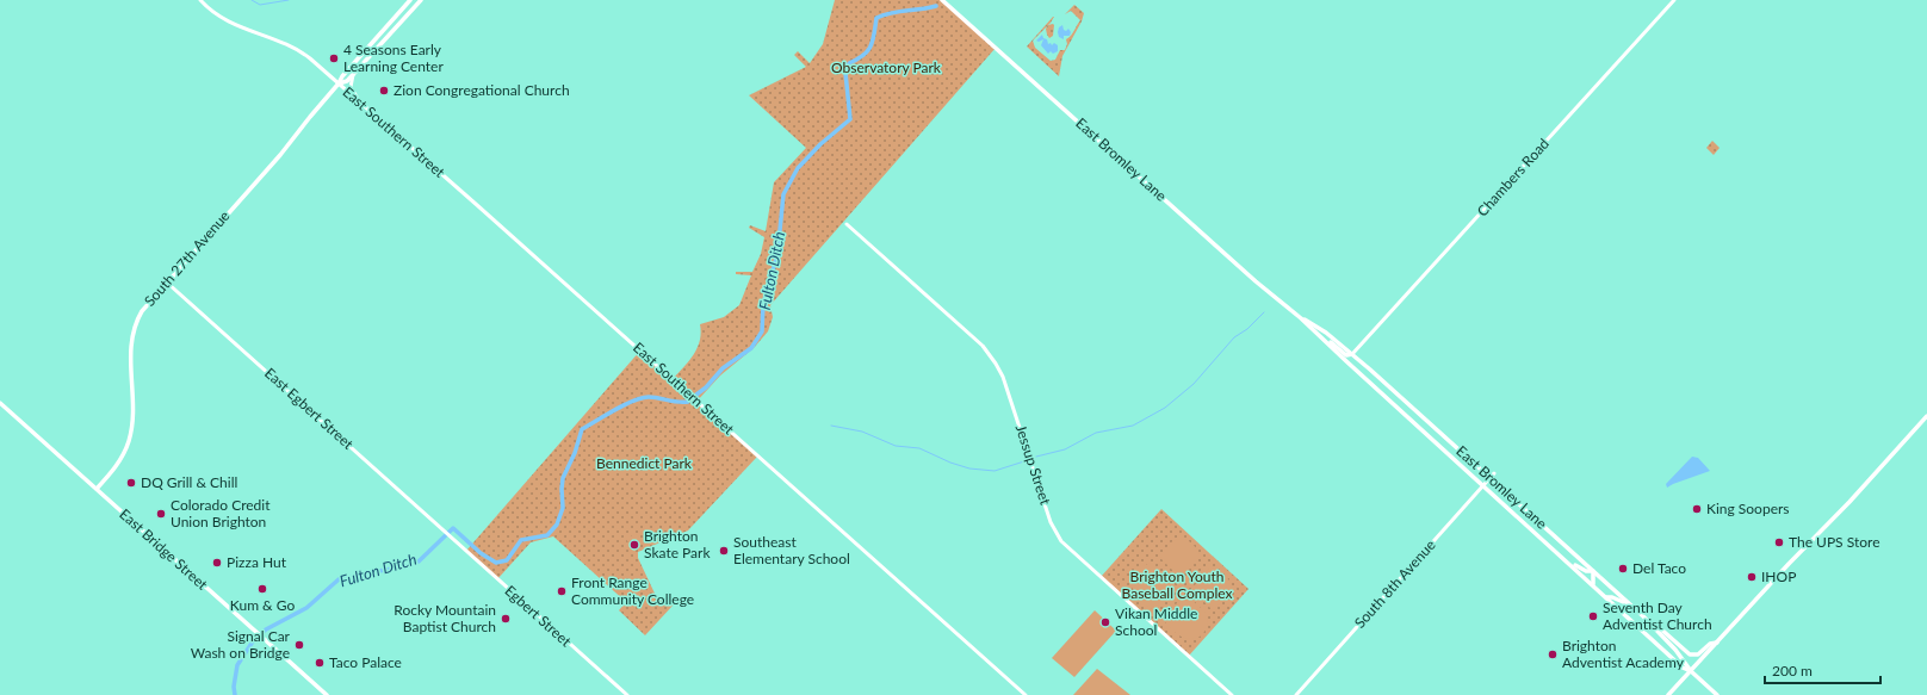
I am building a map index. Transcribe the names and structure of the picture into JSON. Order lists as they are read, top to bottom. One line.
{"streets":{"main road":["East Bromley Lane","South 27th Avenue","East Bridge Street"],"street":["East Southern Street","Chambers Road","East Egbert Street","Jessup Street","South 8th Avenue","Egbert Street"]},"crossings":[["East Southern Street","South 27th Avenue"],["East Bromley Lane","Chambers Road"],["East Bromley Lane","South 8th Avenue"],["South 27th Avenue","East Egbert Street"],["South 27th Avenue","East Bridge Street"],["East Egbert Street","Egbert Street"]],"water":["Fulton Ditch"],"parks":["Observatory Park","Bennedict Park","Brighton Youth Baseball Complex"],"places":["4 Seasons Early Learning Center","Zion Congregational Church","DQ Grill & Chill","King Soopers","Colorado Credit Union Brighton","The UPS Store","Brighton Skate Park","Southeast Elementary School","Pizza Hut","Del Taco","IHOP","Kum & Go","Front Range Community College","Seventh Day Adventist Church","Rocky Mountain Baptist Church","Vikan Middle School","Signal Car Wash on Bridge","Brighton Adventist Academy","Taco Palace"],"scale_bar":"200 m"}
